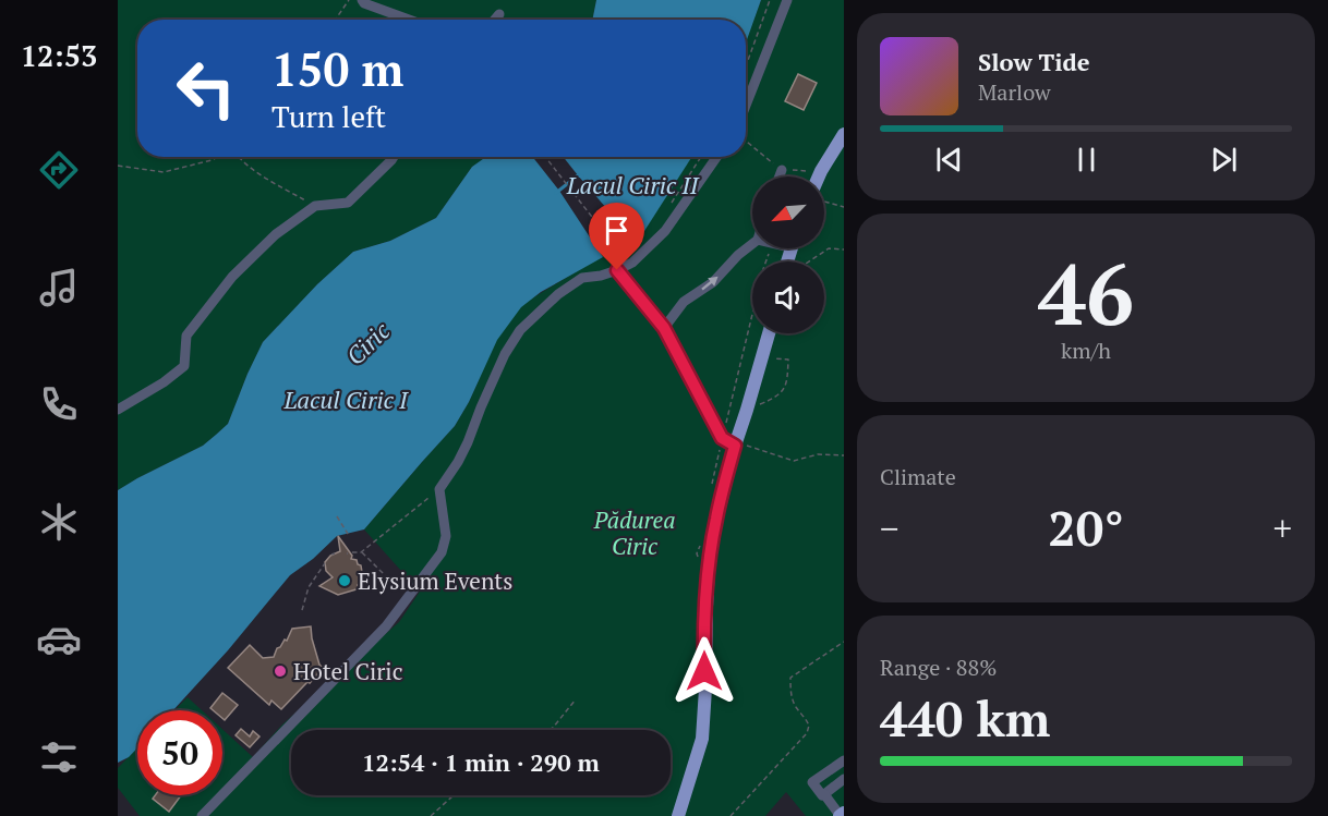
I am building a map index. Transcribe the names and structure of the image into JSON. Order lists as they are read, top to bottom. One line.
{"water":["Lacul Ciric II","Ciric","Lacul Ciric I"],"parks":["Pădurea Ciric"],"places":["Elysium Events","Hotel Ciric"],"north":"bottom left","page":{"tabs":"12:53","turn":["150 m","Turn left"],"song":["Slow Tide","Marlow"],"tile":[["46","km/h"],"Climate",["Range · 88%","440 km"]],"heat":["−","20°","+"],"limit":"50","trip":"12:54 · 1 min · 290 m"}}
